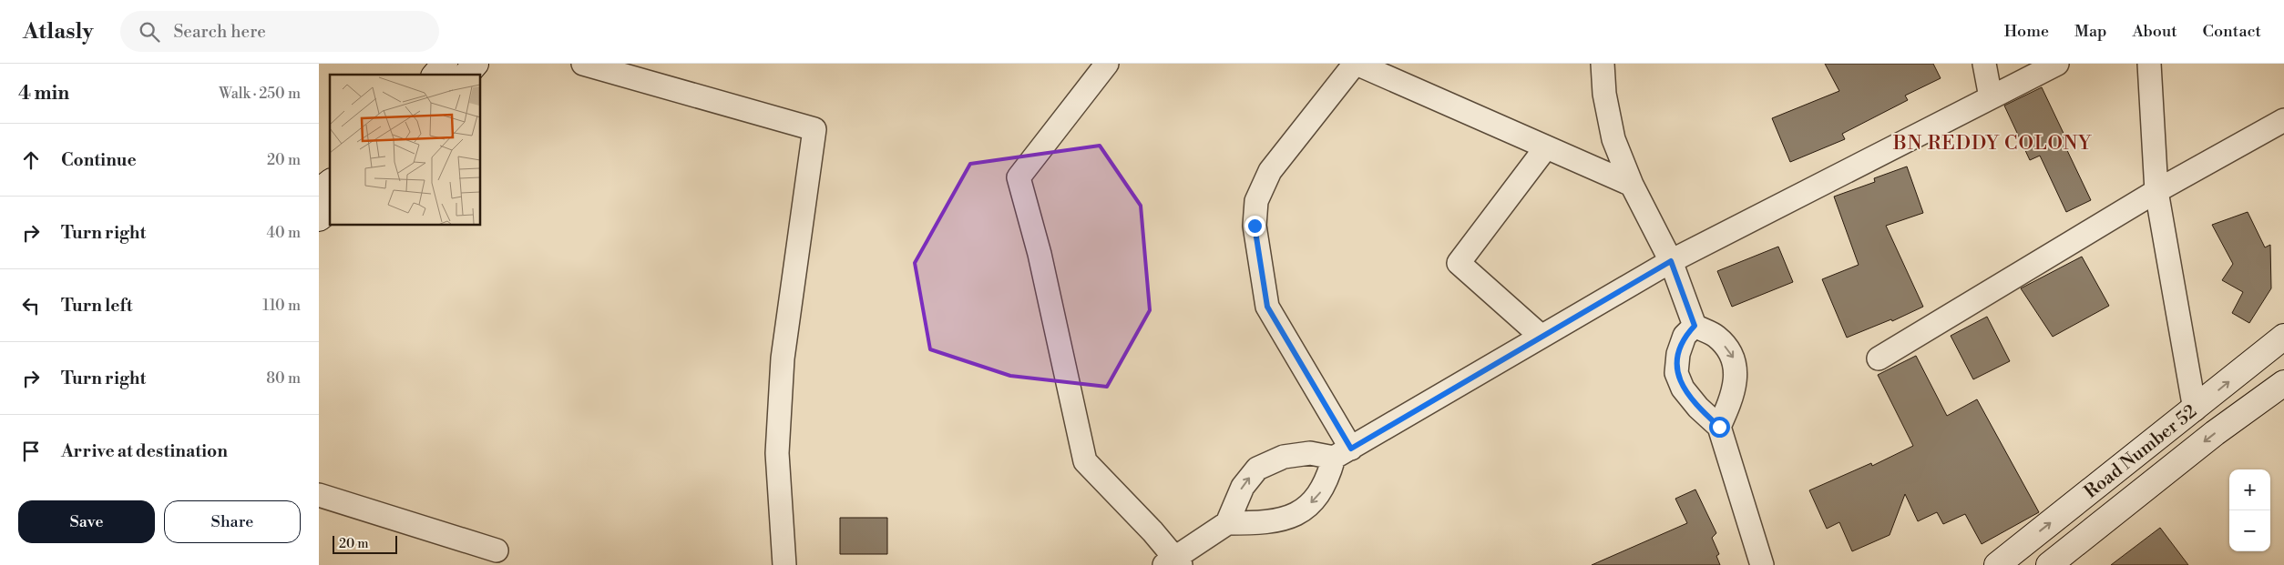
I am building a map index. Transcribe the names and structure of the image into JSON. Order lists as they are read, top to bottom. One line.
{"streets":{"main road":["Road Number 52"]},"districts":["BN REDDY COLONY"],"scale_bar":"20 m","page":{"header":"Atlasly","search":"Search here","nav":["Home","Map","About","Contact"],"heading":["4 min","Walk · 250 m"],"list":[["Continue","20 m"],["Turn right","40 m"],["Turn left","110 m"],["Turn right","80 m"],"Arrive at destination"],"map_buttons":["+","−"],"buttons":["Save","Share"],"scale":"20 m"}}
